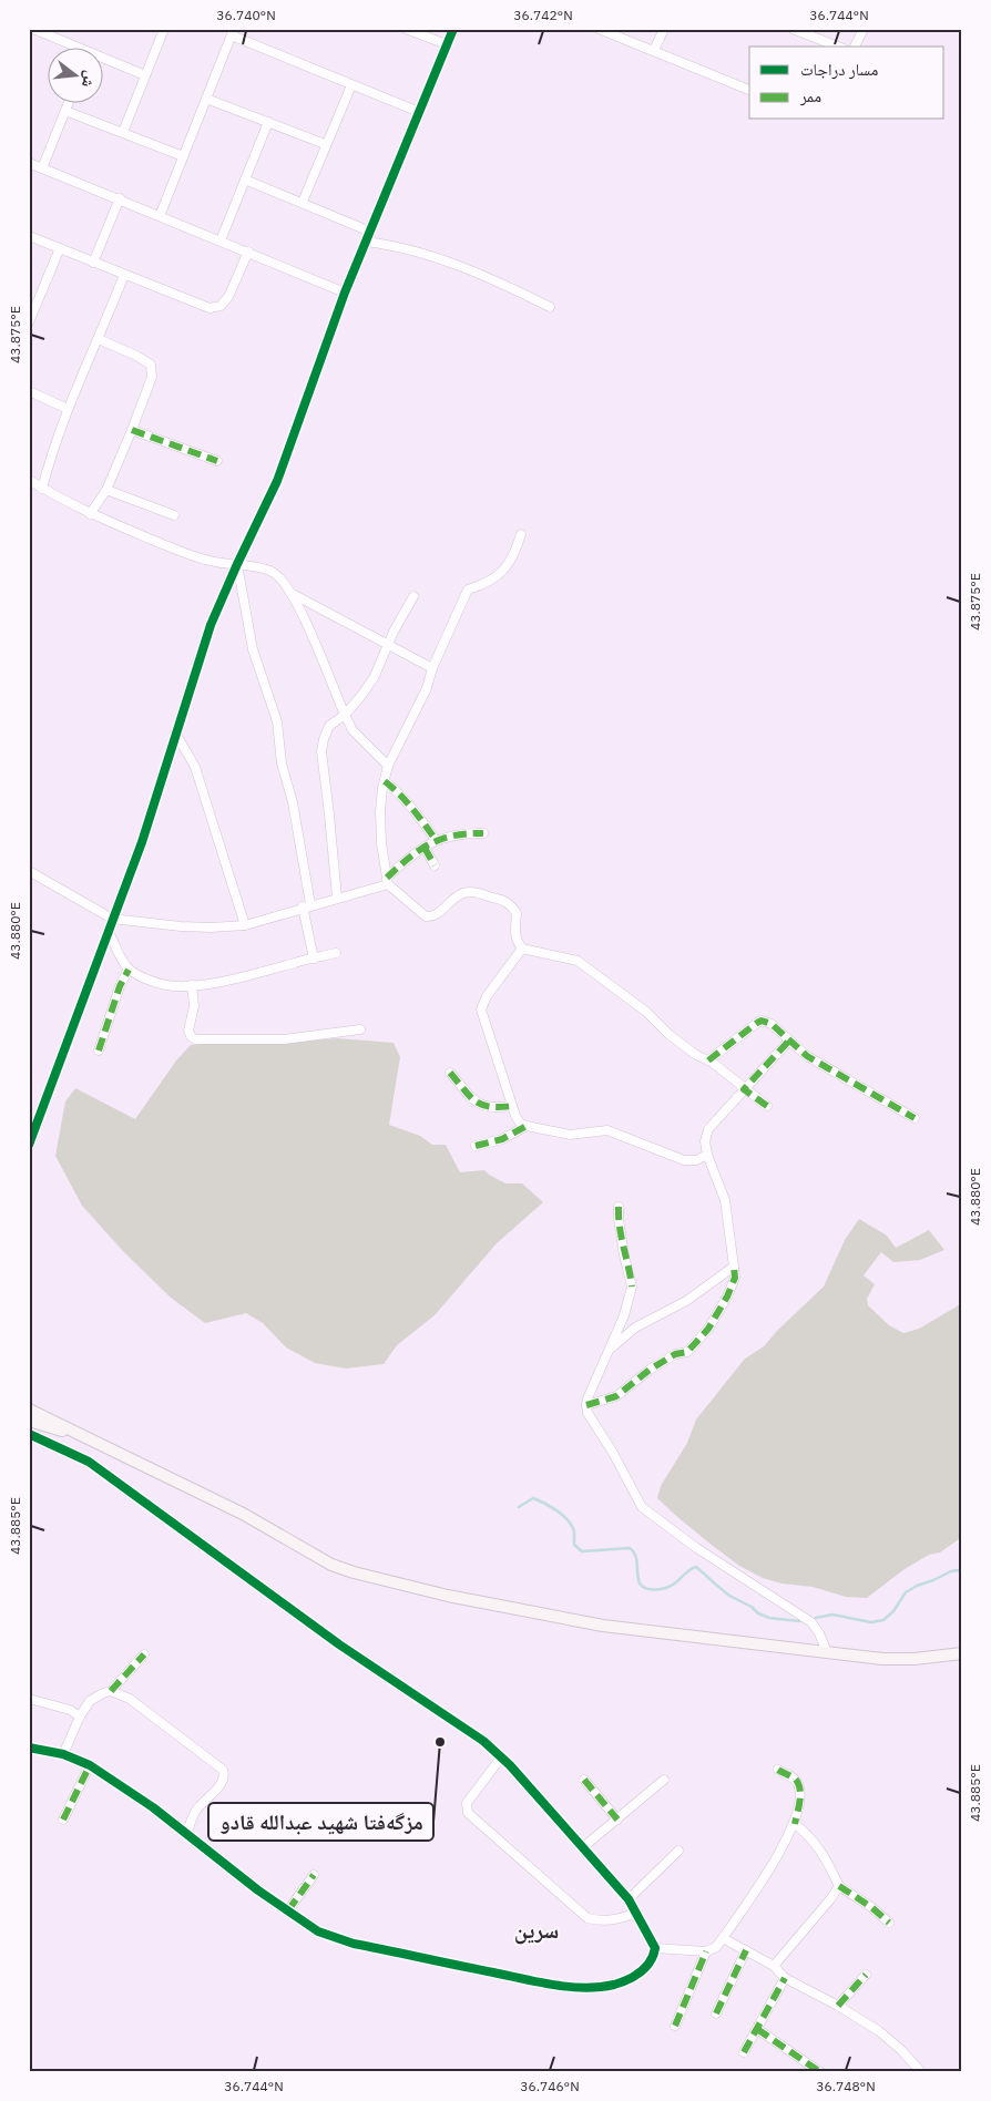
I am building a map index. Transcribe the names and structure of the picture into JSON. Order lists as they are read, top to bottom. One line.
{"districts":["سرين"],"places":["مزگەفتا شهيد عبدالله قادو"],"legend":["مسار دراجات","ممر"],"north":"right","coordinates":["36.740°N","36.742°N","36.744°N","43.875°E","43.880°E","43.885°E","36.746°N","36.748°N"]}
